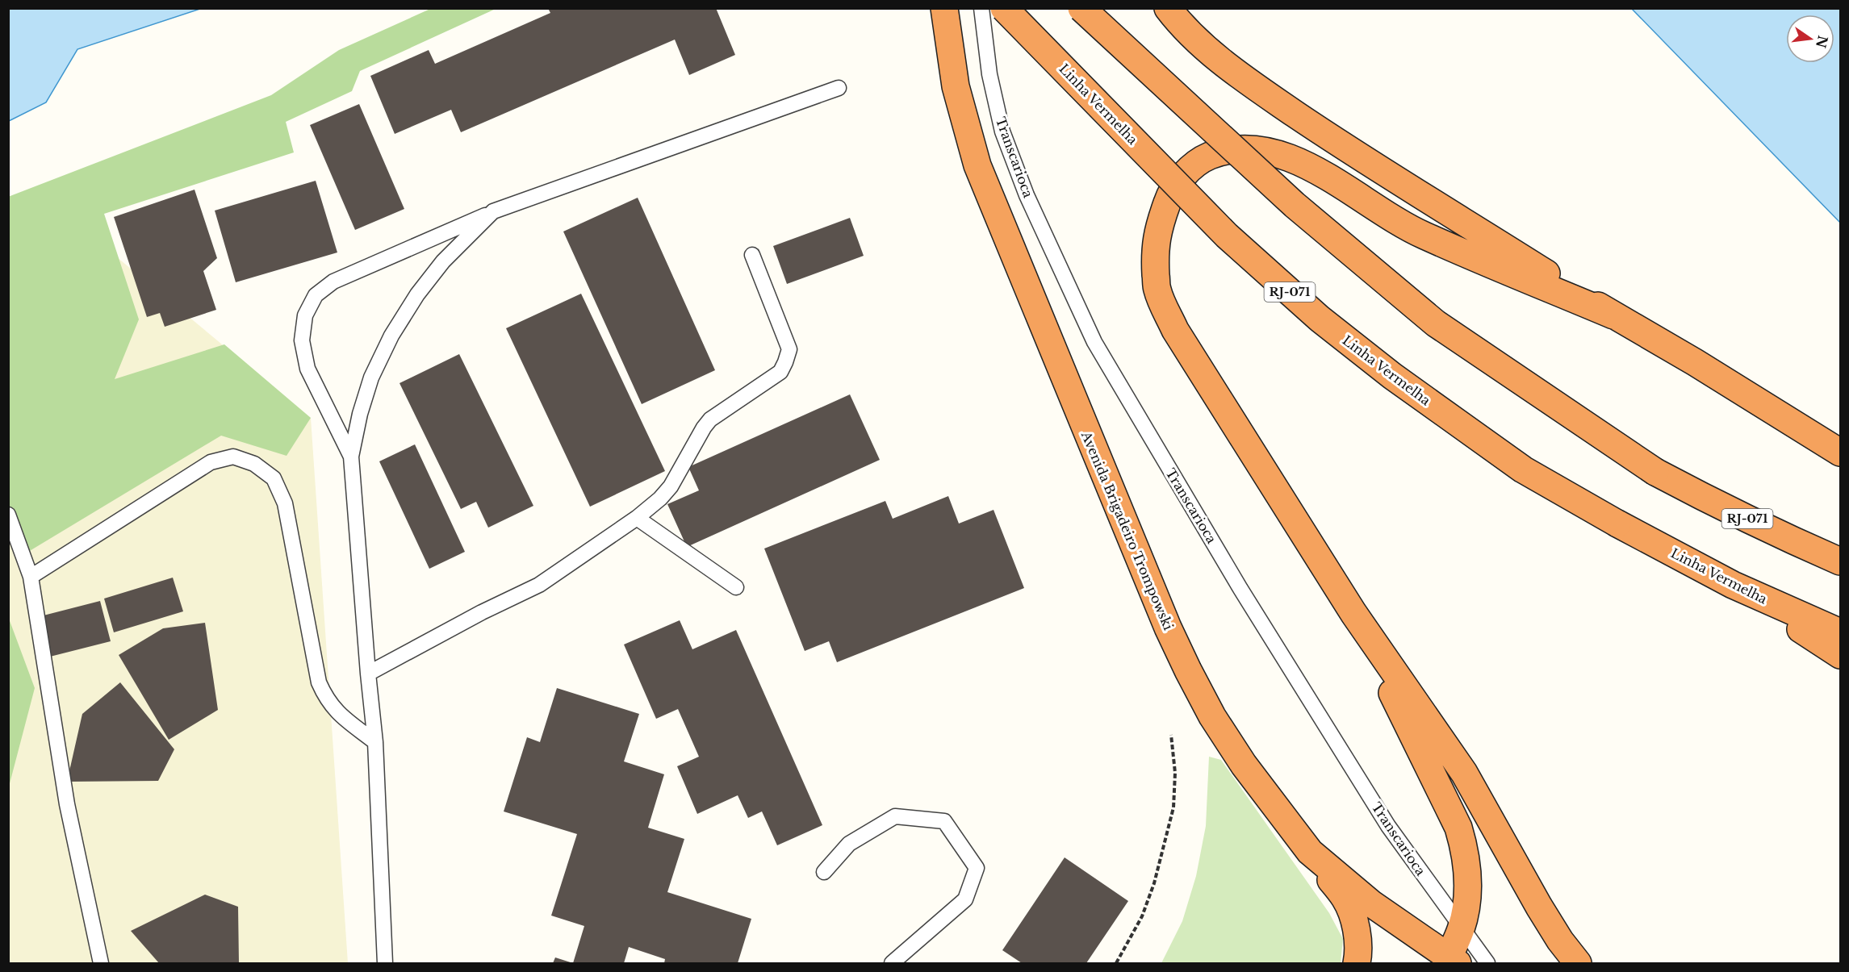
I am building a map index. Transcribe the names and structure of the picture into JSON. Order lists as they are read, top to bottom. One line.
{"streets":{"highway":["Linha Vermelha","RJ-071","Avenida Brigadeiro Trompowski"],"lane":["Transcarioca"]},"north":"right"}
